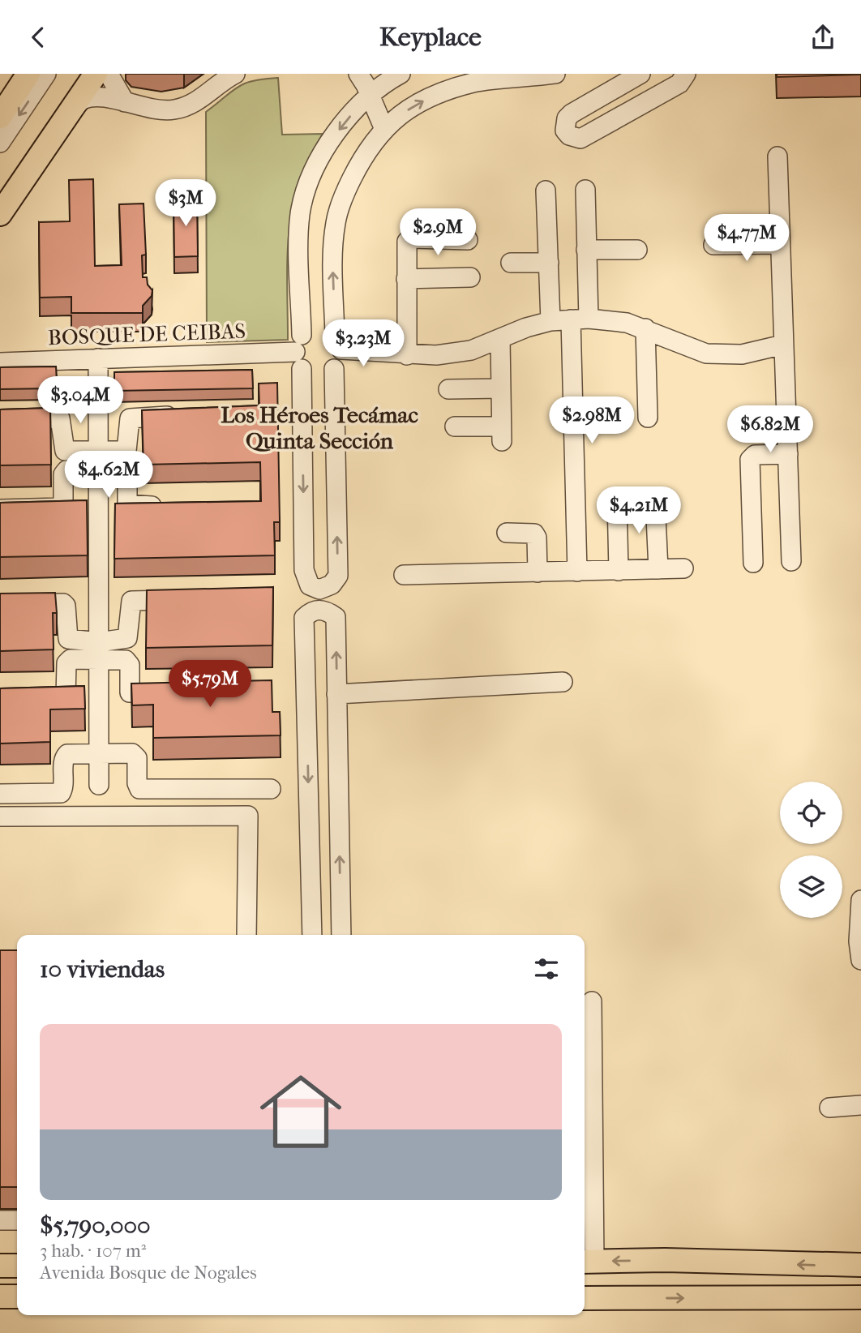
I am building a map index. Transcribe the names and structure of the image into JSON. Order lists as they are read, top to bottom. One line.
{"streets":{"street":["BOSQUE DE CEIBAS"]},"districts":["Los Héroes Tecámac Quinta Sección"],"page":{"header":"Keyplace","price":["$3M","$2.9M","$4.77M","$3.23M","$3.04M","$2.98M","$6.82M","$4.62M","$4.21M","$5.79M"],"heading":"10 viviendas","list":[{"name":"$5,790,000","note":"3 hab. · 107 m² · Avenida Bosque de Nogales"}]}}
